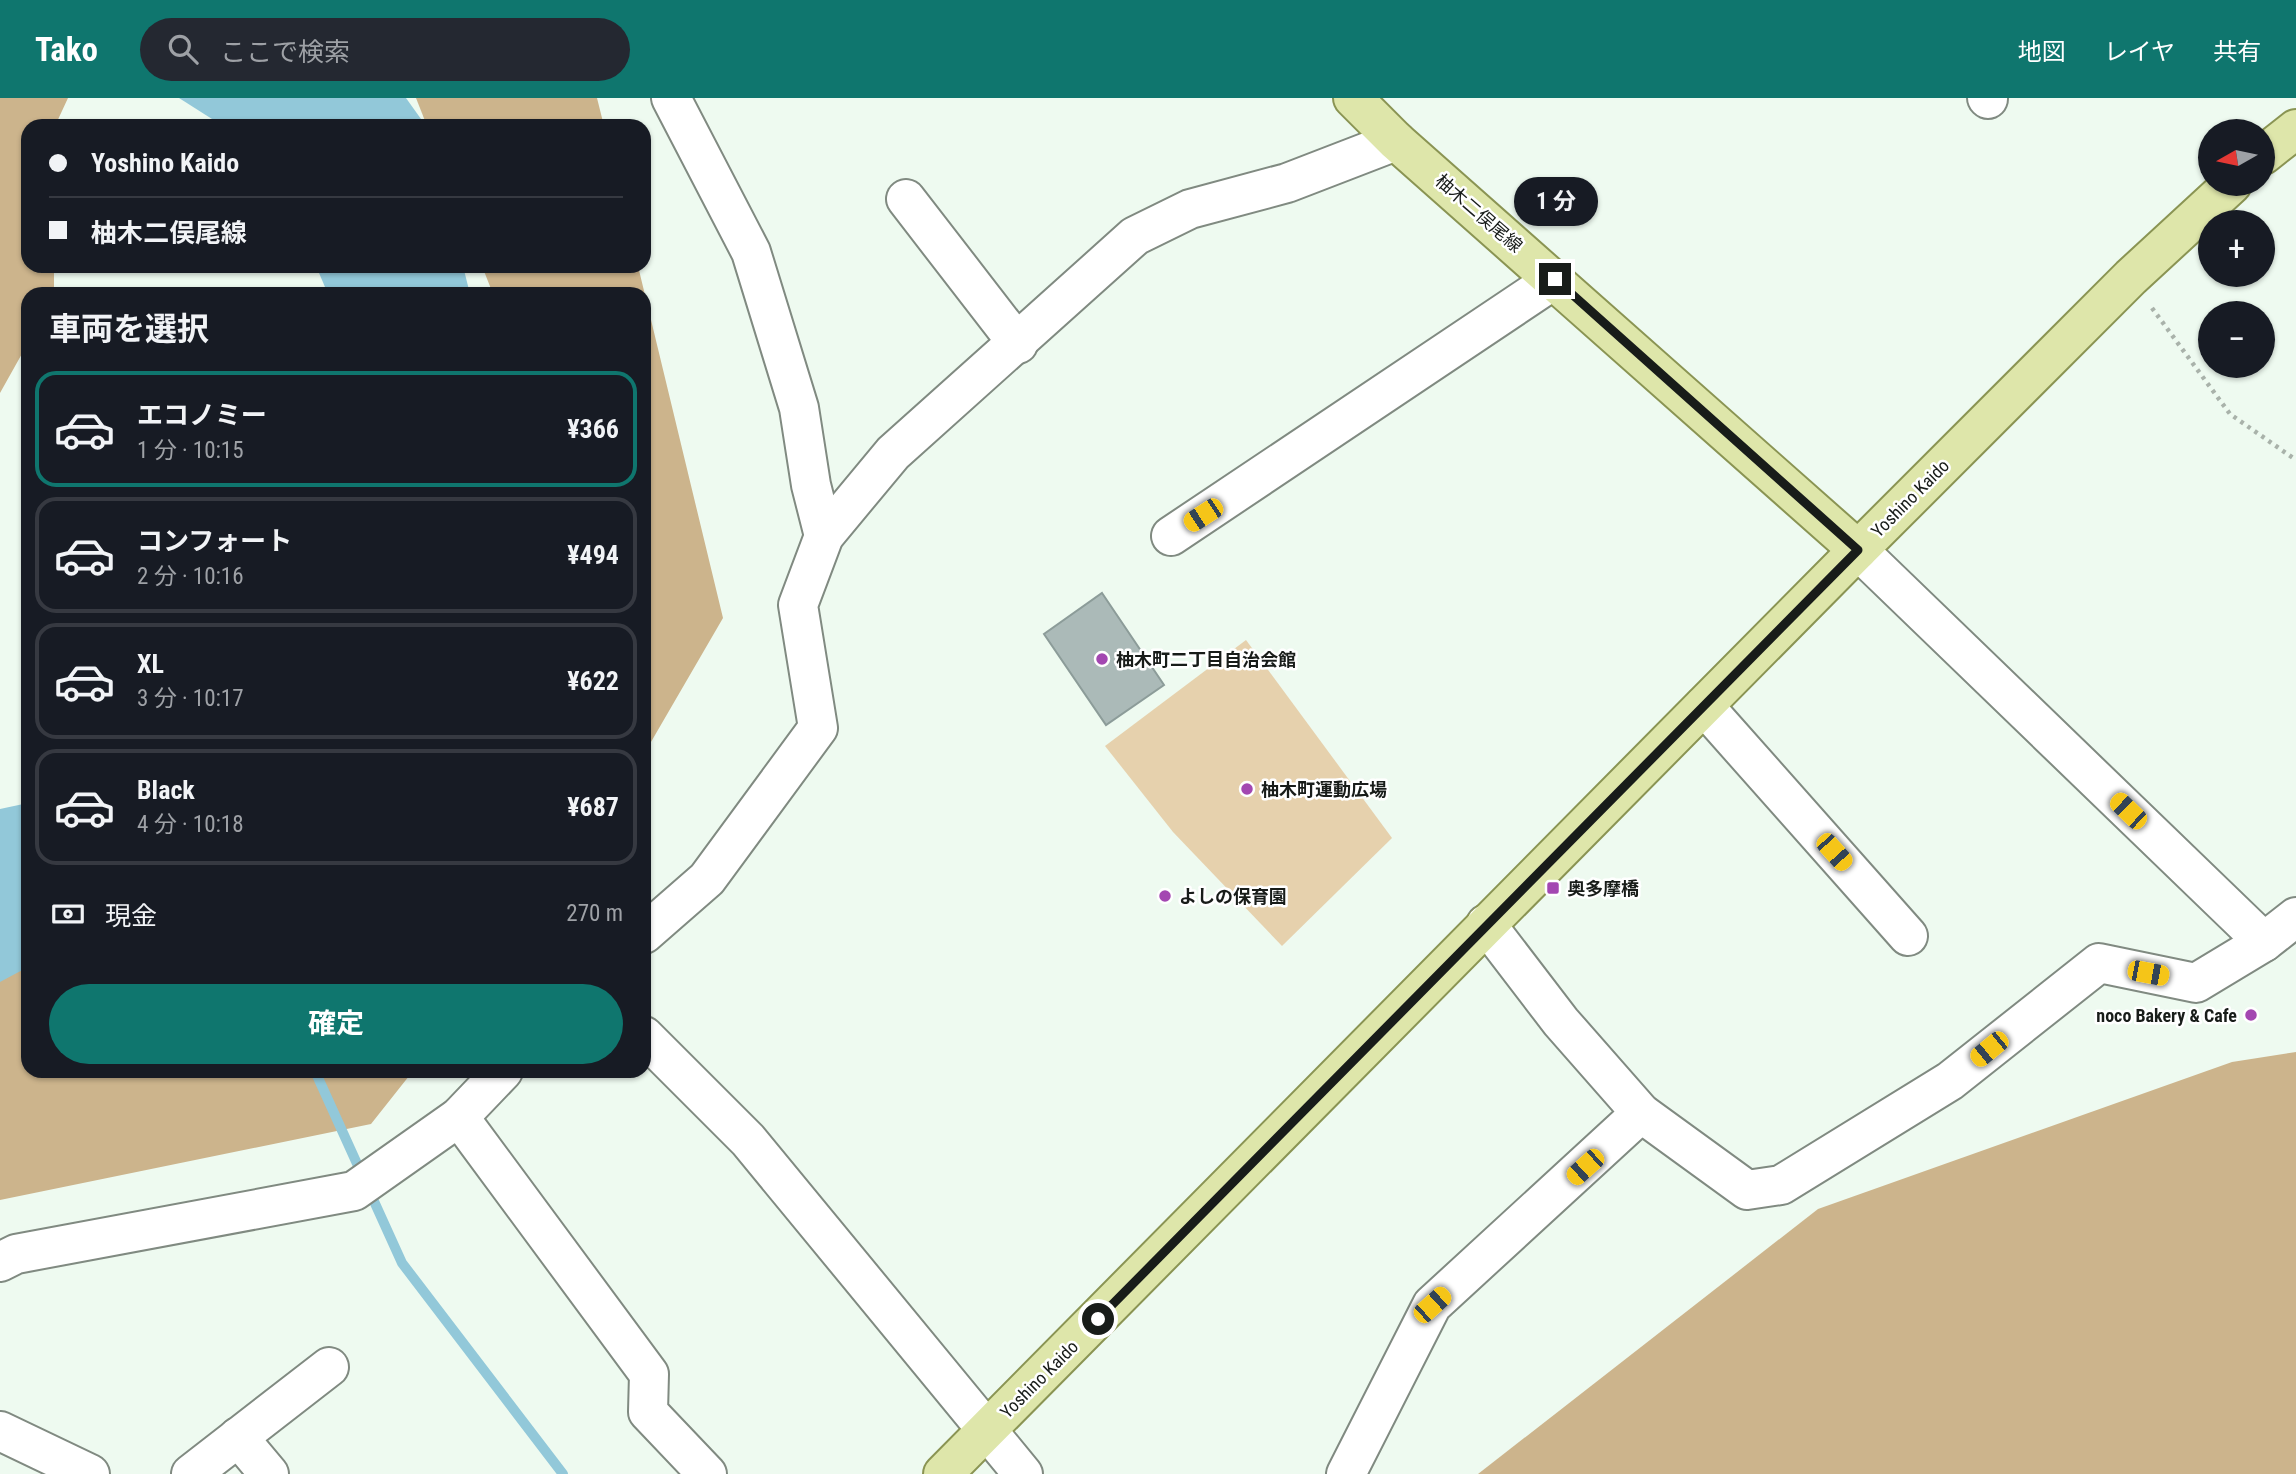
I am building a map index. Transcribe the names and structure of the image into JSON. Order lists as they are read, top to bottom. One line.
{"streets":{"main road":["柚木二俣尾線","Yoshino Kaido"]},"crossings":[["柚木二俣尾線","Yoshino Kaido"]],"places":{"other":["柚木町二丁目自治会館","柚木町運動広場","よしの保育園","noco Bakery & Cafe"],"transit":["奥多摩橋"]},"north":"left","page":{"header":"Tako","search":"ここで検索","nav":["地図","レイヤ","共有"],"map_buttons":["+","−"],"banner":["Yoshino Kaido","柚木二俣尾線"],"bubble":"1 分","heading":"車両を選択","list":[{"name":"エコノミー","note":"1 分 · 10:15","value":"¥366"},{"name":"コンフォート","note":"2 分 · 10:16","value":"¥494"},{"name":"XL","note":"3 分 · 10:17","value":"¥622"},{"name":"Black","note":"4 分 · 10:18","value":"¥687"}],"pay":["現金","270 m"],"buttons":"確定"}}
